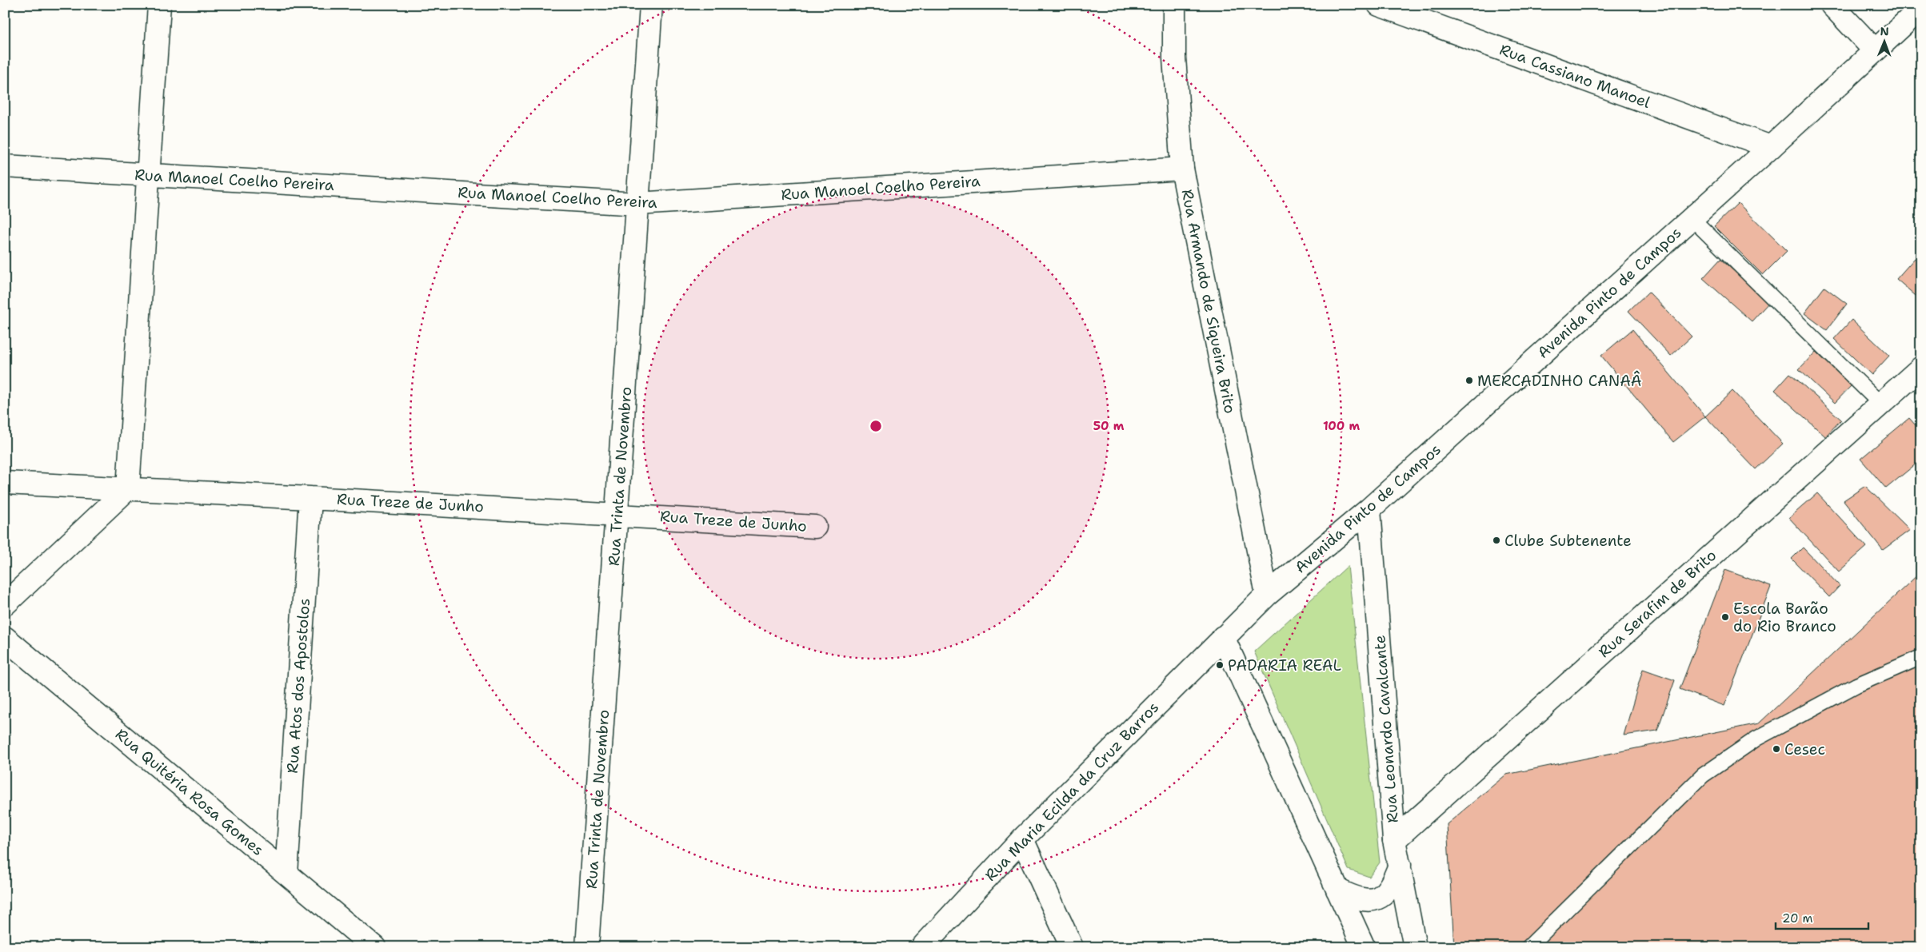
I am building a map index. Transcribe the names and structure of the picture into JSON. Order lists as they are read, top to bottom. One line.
{"streets":{"street":["Rua Cassiano Manoel","Rua Manoel Coelho Pereira","Avenida Pinto de Campos","Rua Armando de Siqueira Brito","Rua Trinta de Novembro","Rua Treze de Junho","Rua Serafim de Brito","Rua Atos dos Apostolos","Rua Leonardo Cavalcante","Rua Maria Ecilda da Cruz Barros","Rua Quitéria Rosa Gomes"]},"crossings":[["Rua Cassiano Manoel","Avenida Pinto de Campos"],["Rua Manoel Coelho Pereira","Rua Armando de Siqueira Brito"],["Rua Manoel Coelho Pereira","Rua Trinta de Novembro"],["Avenida Pinto de Campos","Rua Armando de Siqueira Brito"],["Avenida Pinto de Campos","Rua Leonardo Cavalcante"],["Avenida Pinto de Campos","Rua Maria Ecilda da Cruz Barros"],["Rua Trinta de Novembro","Rua Treze de Junho"],["Rua Treze de Junho","Rua Atos dos Apostolos"],["Rua Serafim de Brito","Rua Leonardo Cavalcante"],["Rua Atos dos Apostolos","Rua Quitéria Rosa Gomes"]],"places":["MERCADINHO CANAÂ","Clube Subtenente","Escola Barão do Rio Branco","PADARIA REAL","Cesec"],"scale_bar":"20 m","north":"top","rings":["50 m","100 m"]}
